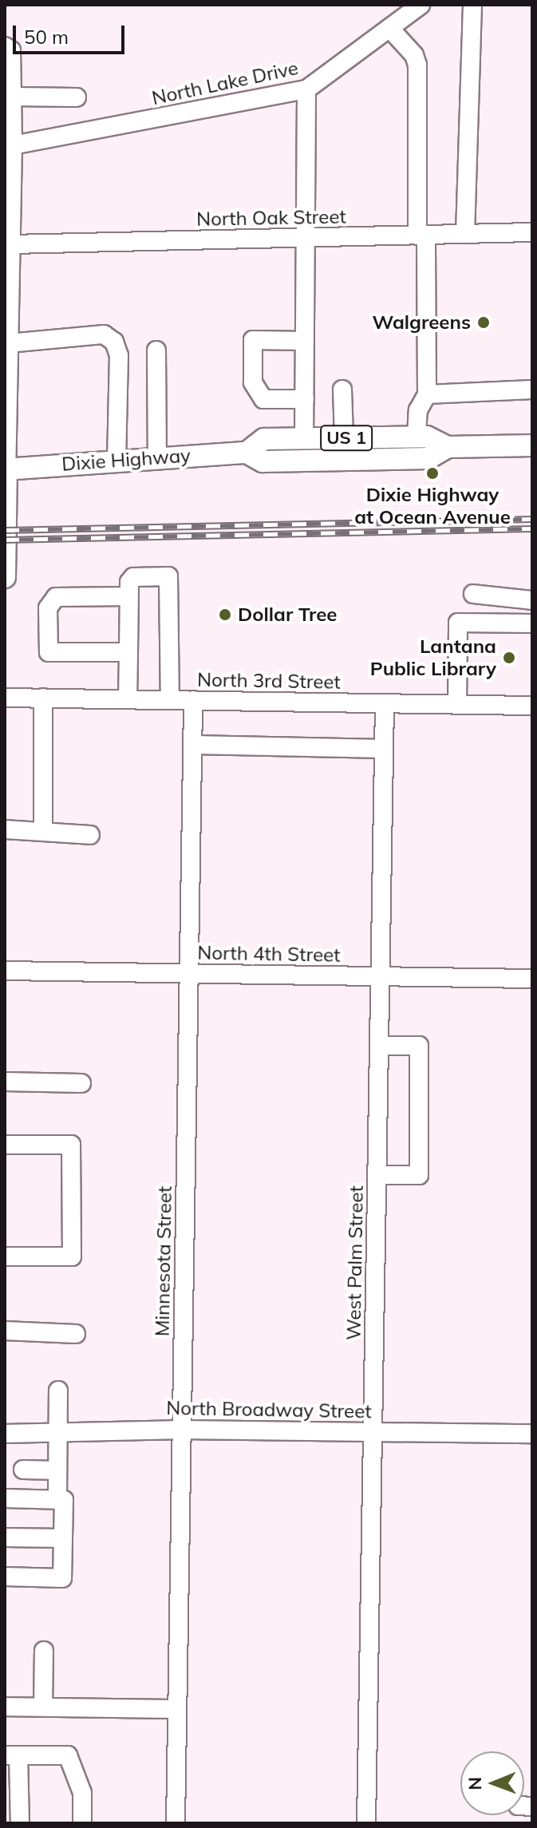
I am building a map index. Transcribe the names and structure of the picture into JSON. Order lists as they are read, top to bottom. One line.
{"streets":{"main road":["US 1","Dixie Highway"],"street":["North Lake Drive","North Oak Street","North 3rd Street","North 4th Street","Minnesota Street","West Palm Street","North Broadway Street"]},"crossings":[["North 3rd Street","Minnesota Street"],["North 3rd Street","West Palm Street"],["North 4th Street","Minnesota Street"],["North 4th Street","West Palm Street"],["Minnesota Street","North Broadway Street"],["West Palm Street","North Broadway Street"]],"places":["Walgreens","Dixie Highway at Ocean Avenue","Dollar Tree","Lantana Public Library"],"scale_bar":"50 m","north":"left"}
